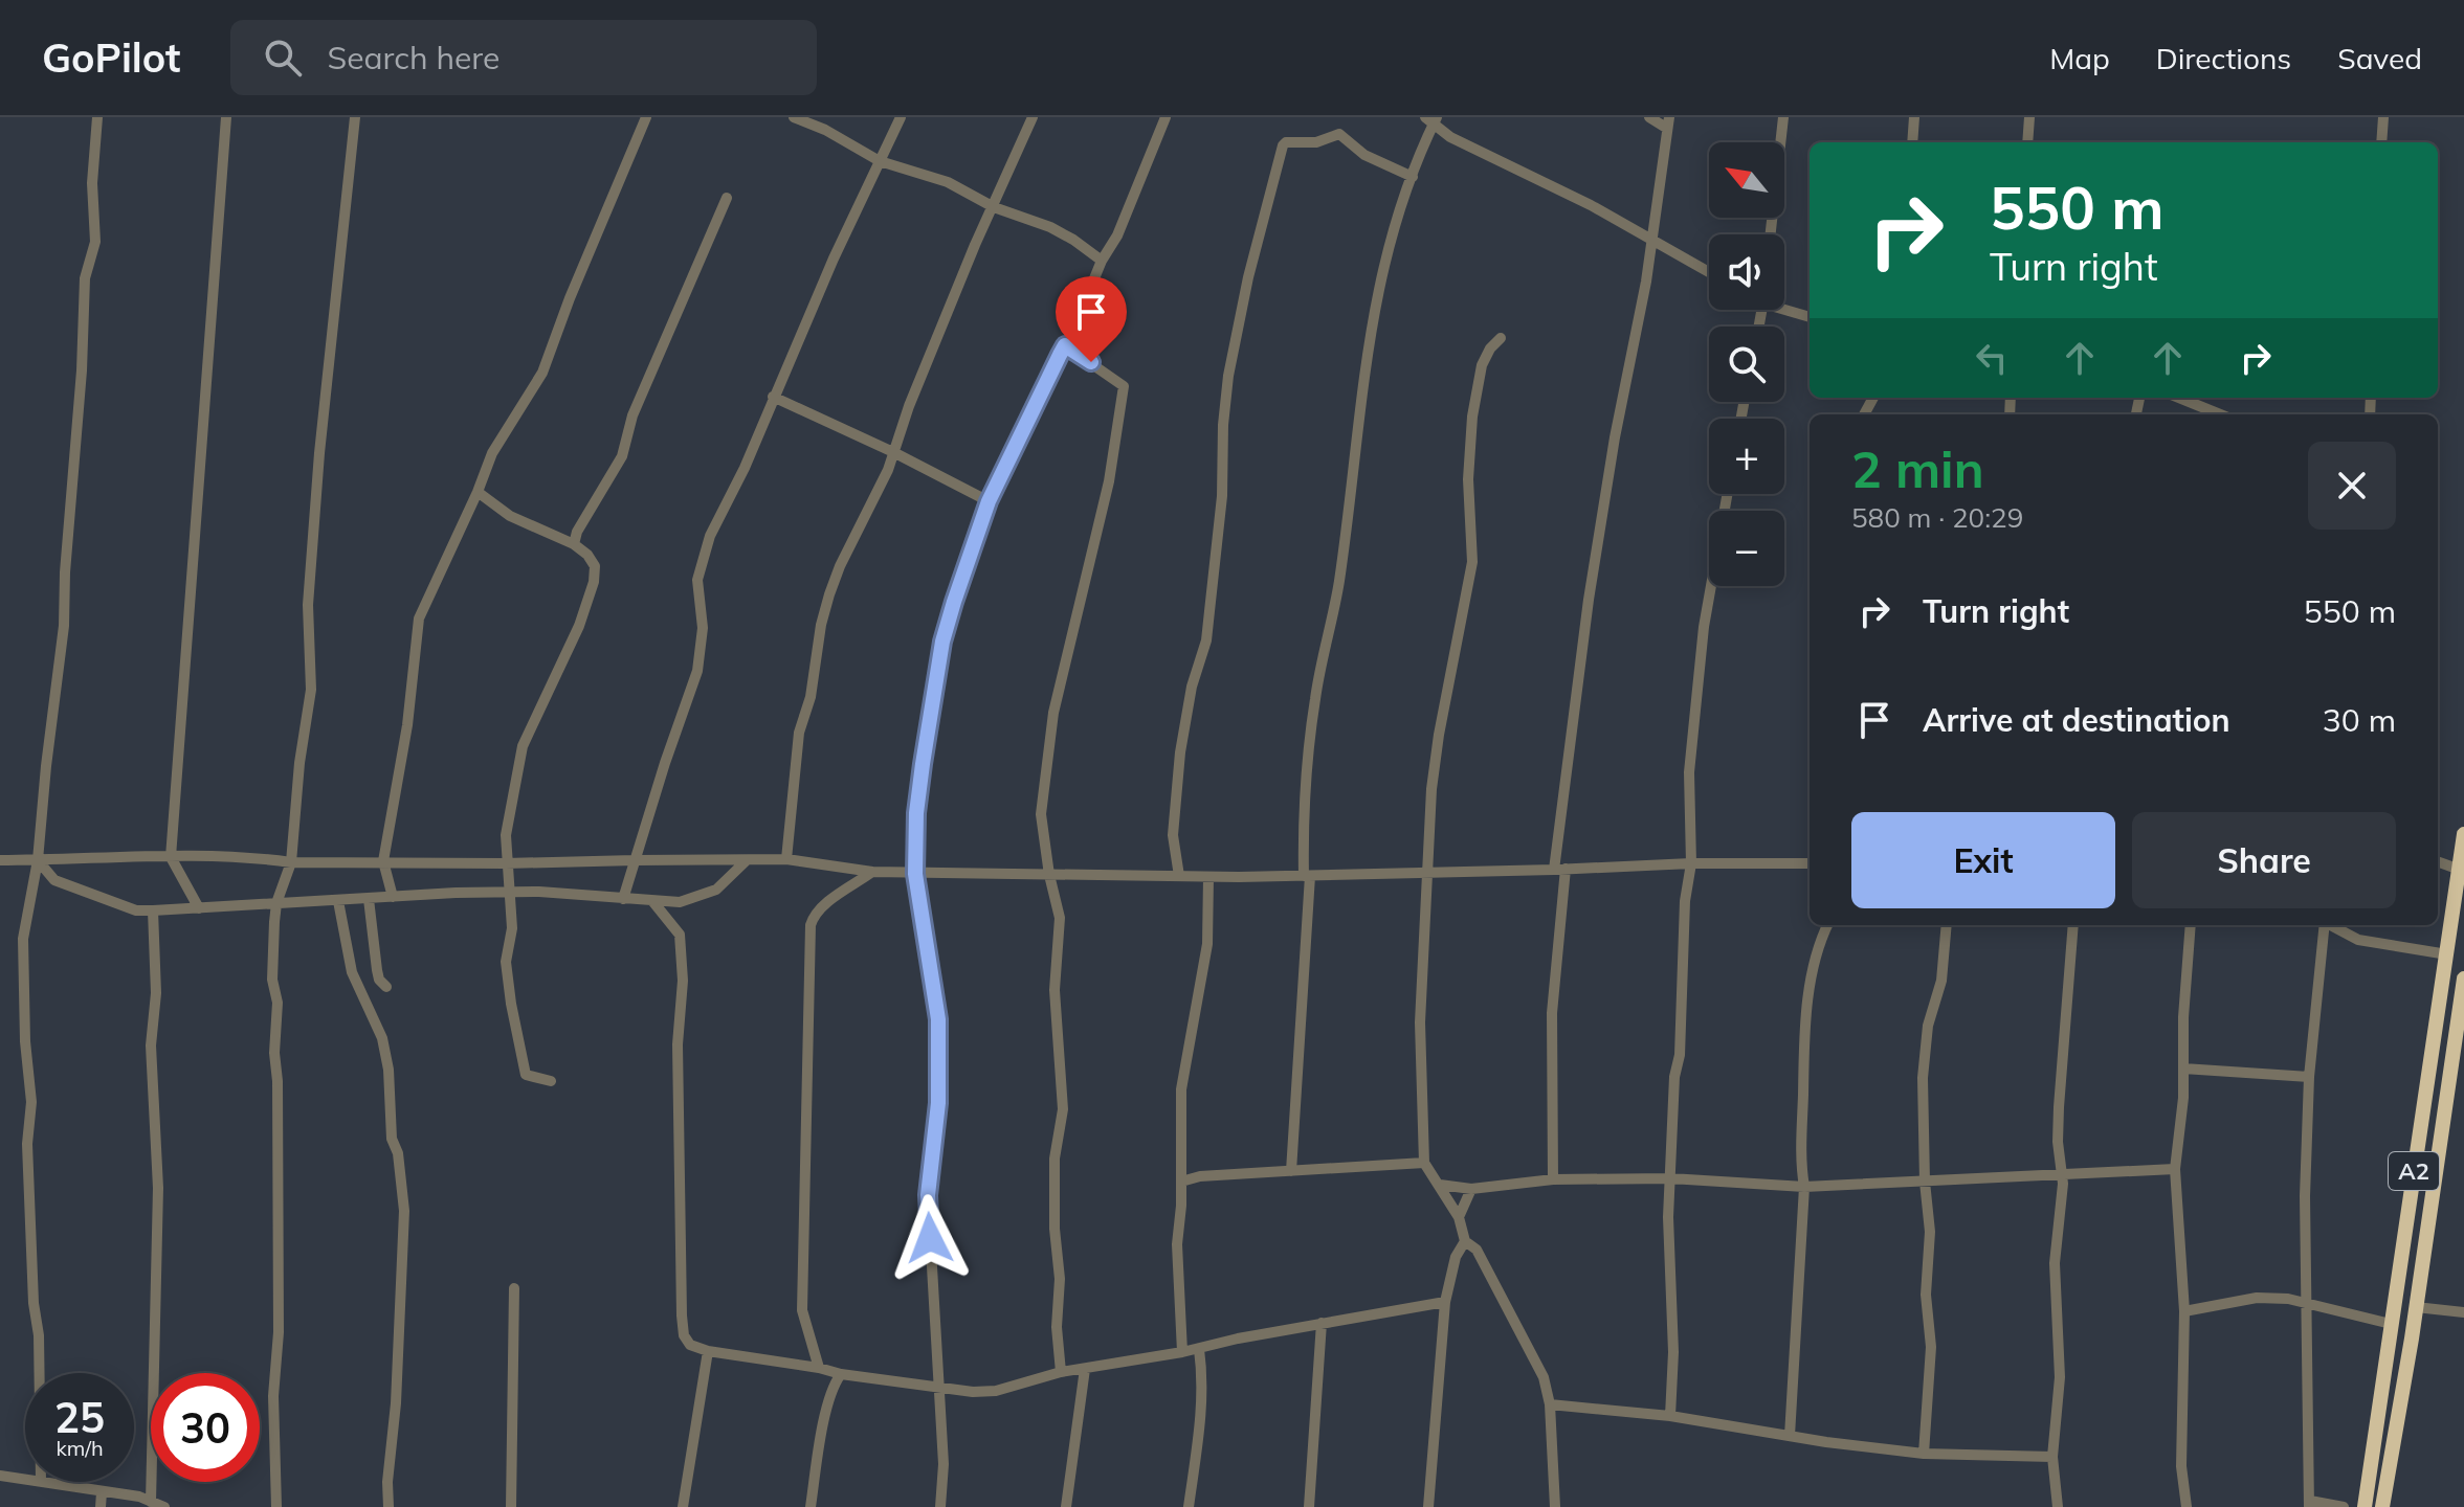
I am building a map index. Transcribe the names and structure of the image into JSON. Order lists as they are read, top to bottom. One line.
{"streets":{"highway":["A2"]},"north":"top left","page":{"header":"GoPilot","search":"Search here","nav":["Map","Directions","Saved"],"map_buttons":["+","−"],"turn":["550 m","Turn right"],"heading":["2 min","580 m · 20:29"],"list":[{"name":"Turn right","value":"550 m"},{"name":"Arrive at destination","value":"30 m"}],"buttons":["Exit","Share"],"speed":"25 km/h","limit":"30"}}
